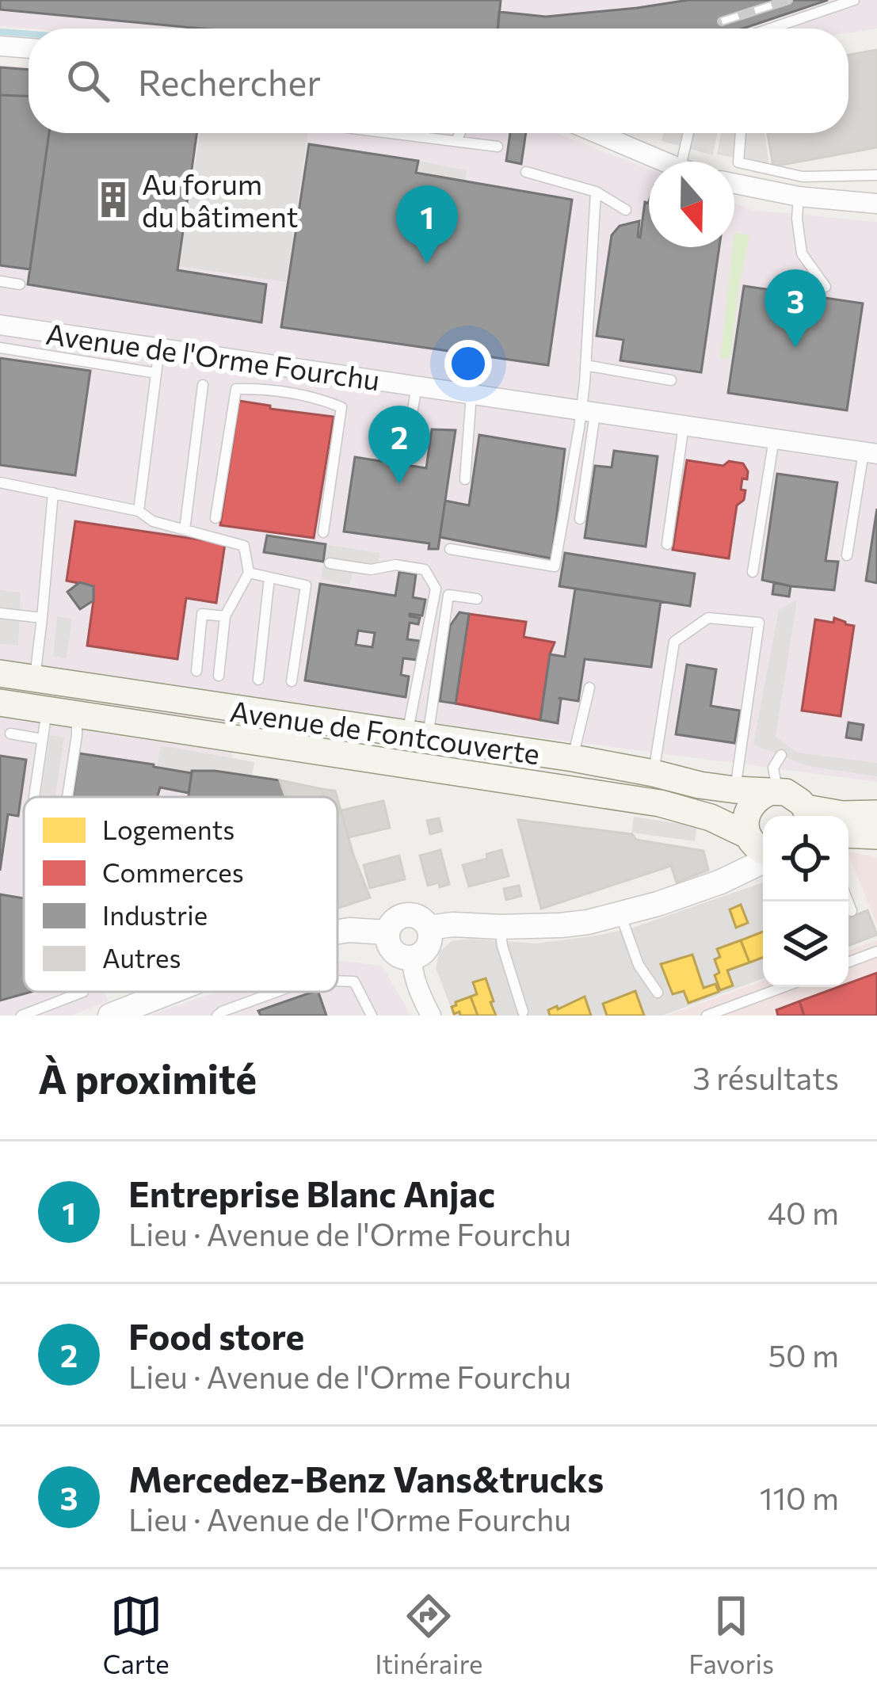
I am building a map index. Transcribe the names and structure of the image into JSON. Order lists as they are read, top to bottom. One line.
{"streets":{"main road":["Avenue de Fontcouverte"],"street":["Avenue de l'Orme Fourchu"]},"places":{"building":["Au forum du bâtiment"]},"legend":["Logements","Commerces","Industrie","Autres"],"north":"bottom","page":{"search":"Rechercher","pins":["1","3","2"],"heading":["À proximité","3 résultats"],"list":[{"mark":"1","name":"Entreprise Blanc Anjac","note":"Lieu · Avenue de l'Orme Fourchu","value":"40 m"},{"mark":"2","name":"Food store","note":"Lieu · Avenue de l'Orme Fourchu","value":"50 m"},{"mark":"3","name":"Mercedez-Benz Vans&trucks","note":"Lieu · Avenue de l'Orme Fourchu","value":"110 m"}],"nav":["Carte","Itinéraire","Favoris"]}}
